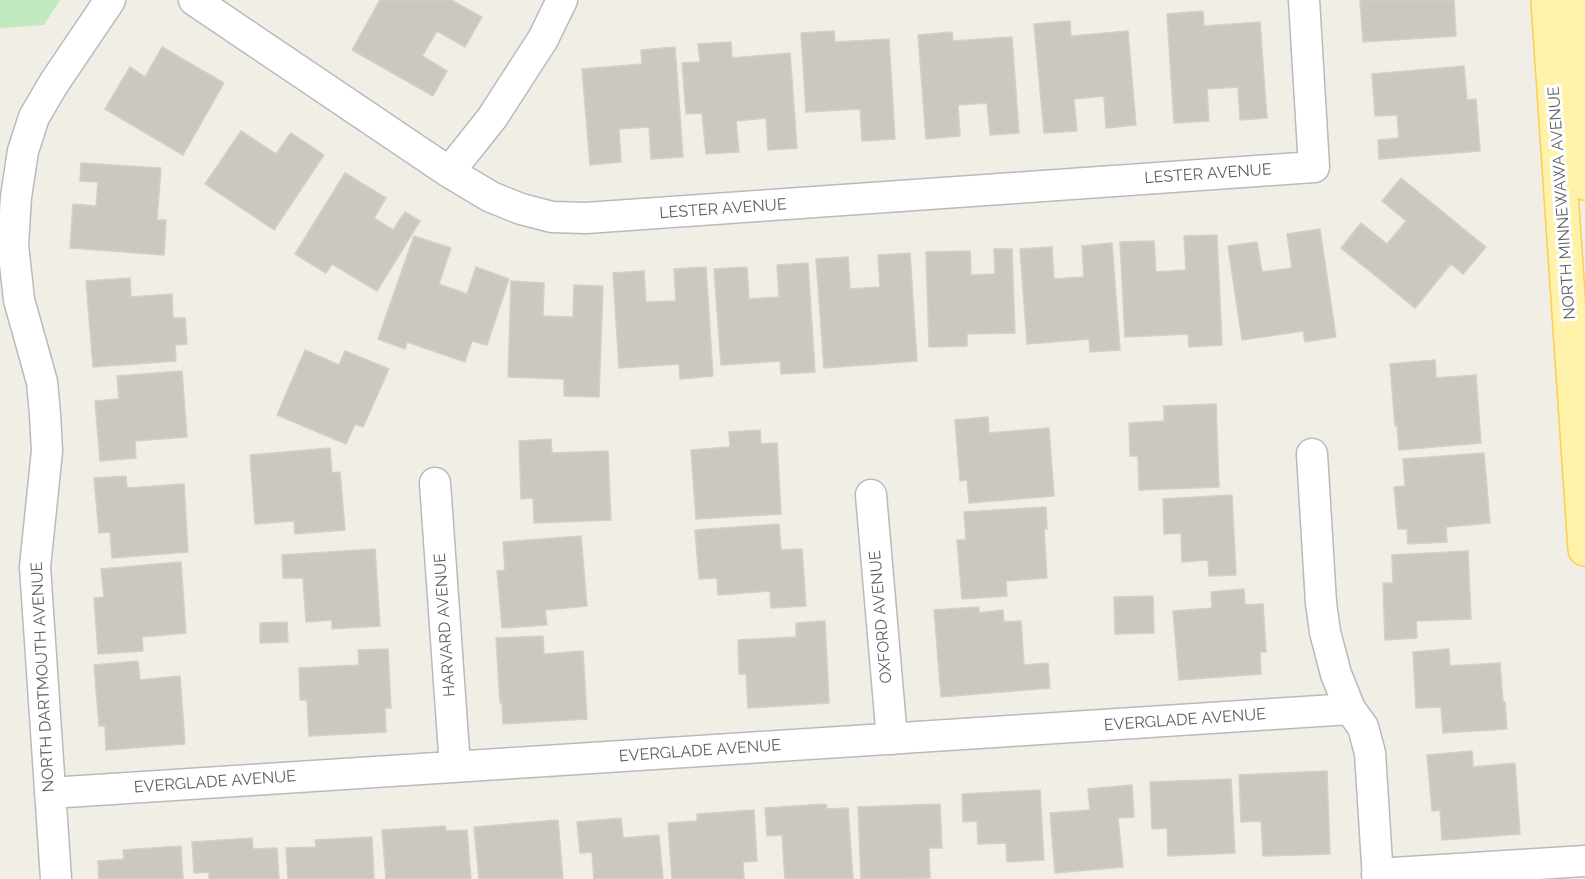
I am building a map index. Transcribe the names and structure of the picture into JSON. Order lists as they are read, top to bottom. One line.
{"streets":{"main road":["NORTH MINNEWAWA AVENUE"],"street":["LESTER AVENUE","OXFORD AVENUE","HARVARD AVENUE","NORTH DARTMOUTH AVENUE","EVERGLADE AVENUE"]},"crossings":[["OXFORD AVENUE","EVERGLADE AVENUE"],["HARVARD AVENUE","EVERGLADE AVENUE"],["NORTH DARTMOUTH AVENUE","EVERGLADE AVENUE"]]}
